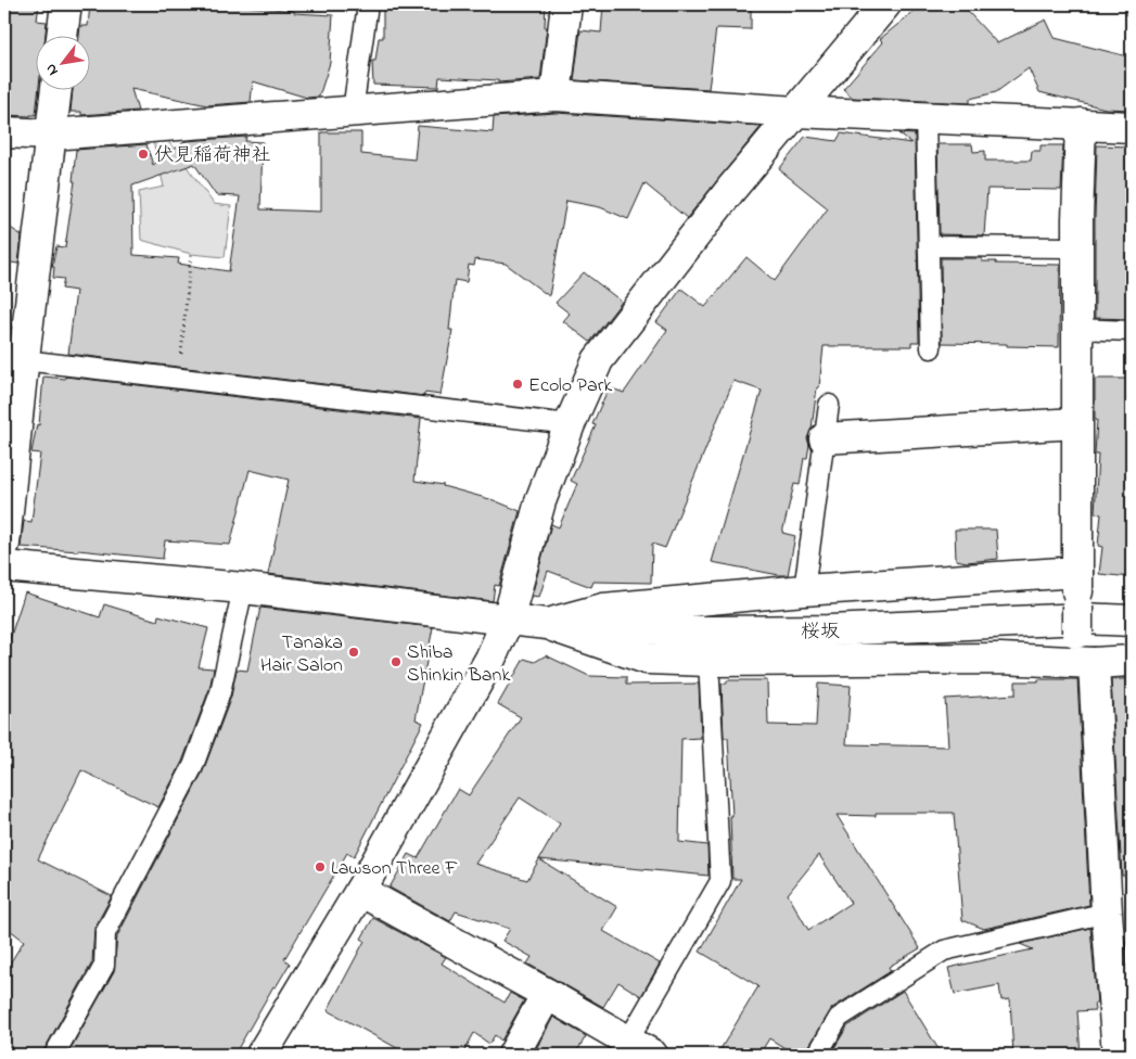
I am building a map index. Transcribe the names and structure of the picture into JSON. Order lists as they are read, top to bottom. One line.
{"streets":{"street":["桜坂"]},"places":["伏見稲荷神社","Ecolo Park","Tanaka Hair Salon","Shiba Shinkin Bank","Lawson Three F"],"north":"bottom left"}
